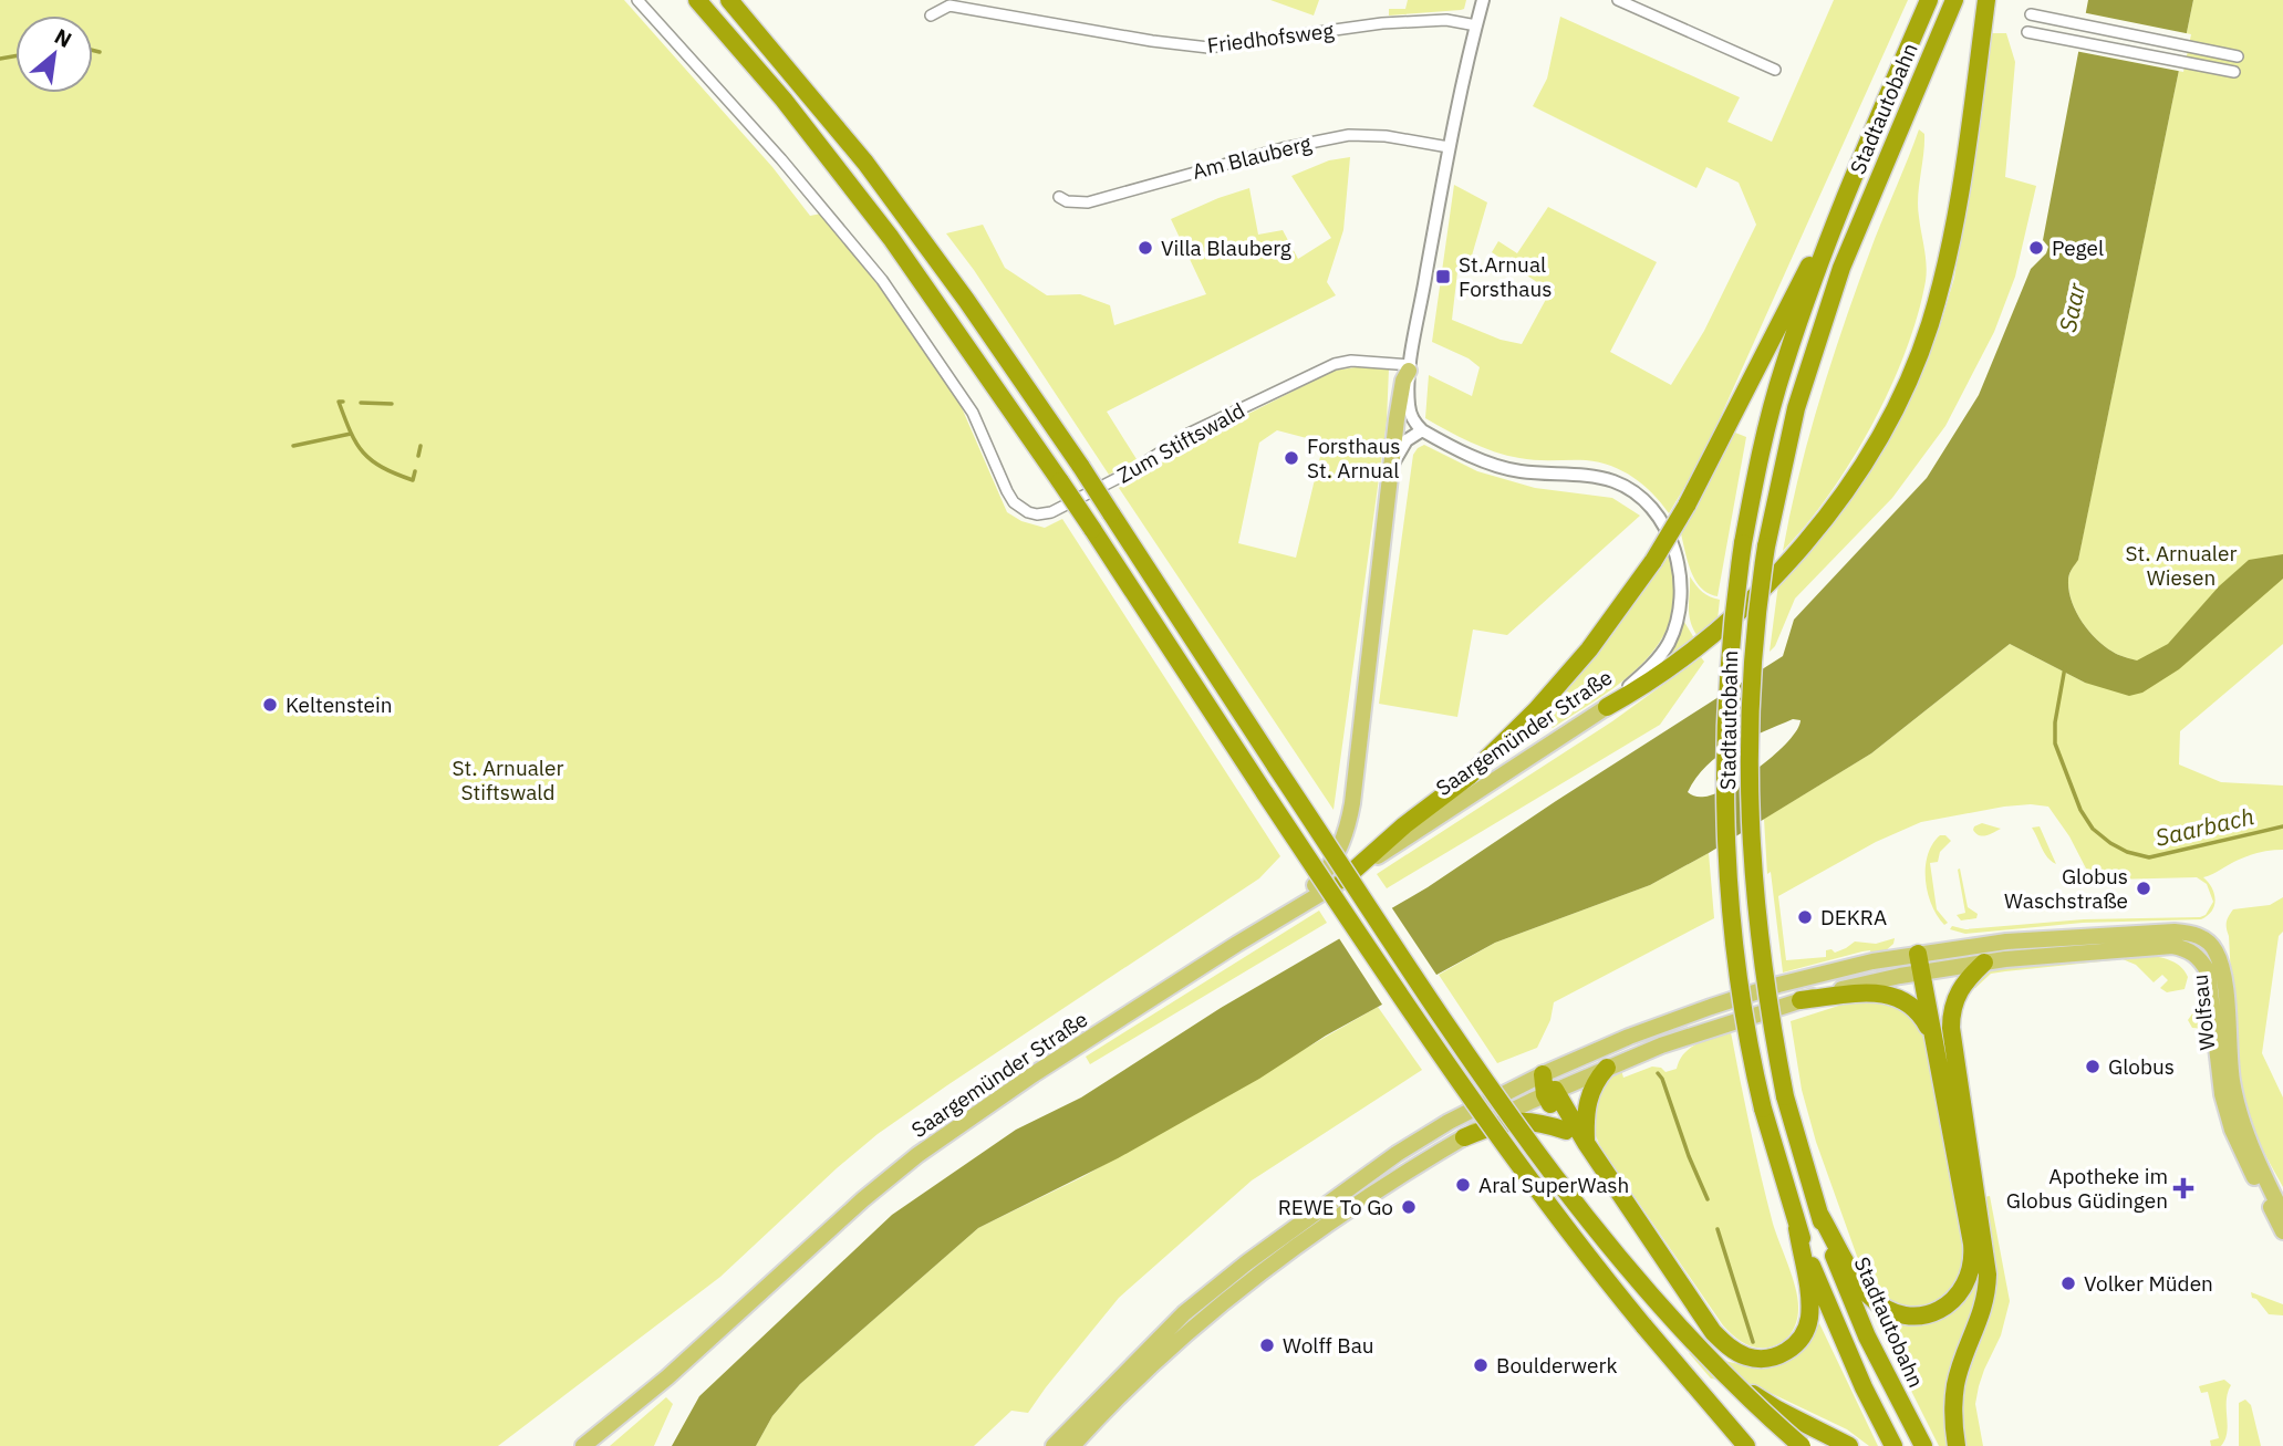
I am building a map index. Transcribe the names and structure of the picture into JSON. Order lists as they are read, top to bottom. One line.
{"streets":{"highway":["Stadtautobahn"],"main road":["Saargemünder Straße","Wolfsau"],"street":["Friedhofsweg","Am Blauberg","Zum Stiftswald"]},"water":["Saar","Saarbach"],"parks":["St. Arnualer Wiesen","St. Arnualer Stiftswald"],"places":{"other":["Villa Blauberg","Pegel","Forsthaus St. Arnual","Keltenstein","Globus Waschstraße","DEKRA","Globus","Aral SuperWash","REWE To Go","Volker Müden","Wolff Bau","Boulderwerk"],"transit":["St.Arnual Forsthaus"],"health":["Apotheke im Globus Güdingen"]},"north":"top right"}
